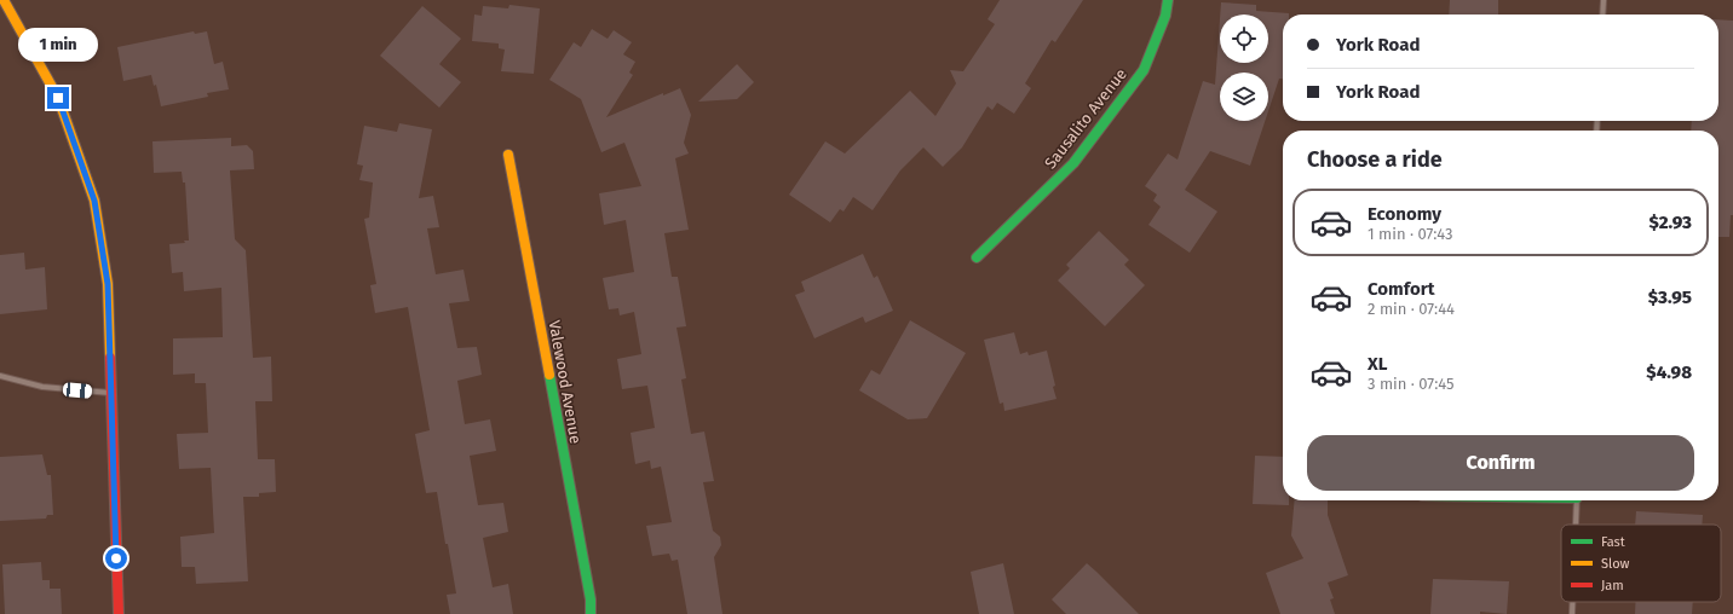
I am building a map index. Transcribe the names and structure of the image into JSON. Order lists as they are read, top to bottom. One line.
{"streets":{"street":["Sausalito Avenue","Valewood Avenue"]},"legend":["Fast","Slow","Jam"],"page":{"banner":["York Road","York Road"],"bubble":"1 min","heading":"Choose a ride","list":[{"name":"Economy","note":"1 min · 07:43","value":"$2.93"},{"name":"Comfort","note":"2 min · 07:44","value":"$3.95"},{"name":"XL","note":"3 min · 07:45","value":"$4.98"}],"buttons":"Confirm"}}
